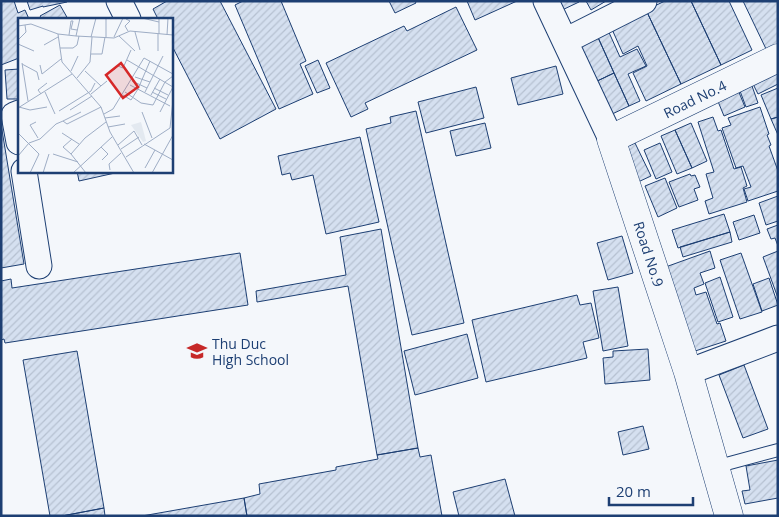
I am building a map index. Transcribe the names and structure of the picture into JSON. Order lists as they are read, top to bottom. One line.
{"streets":{"street":["Road No.4","Road No.9"]},"crossings":[["Road No.4","Road No.9"]],"places":{"school or university":["Thu Duc High School"]},"scale_bar":"20 m"}
